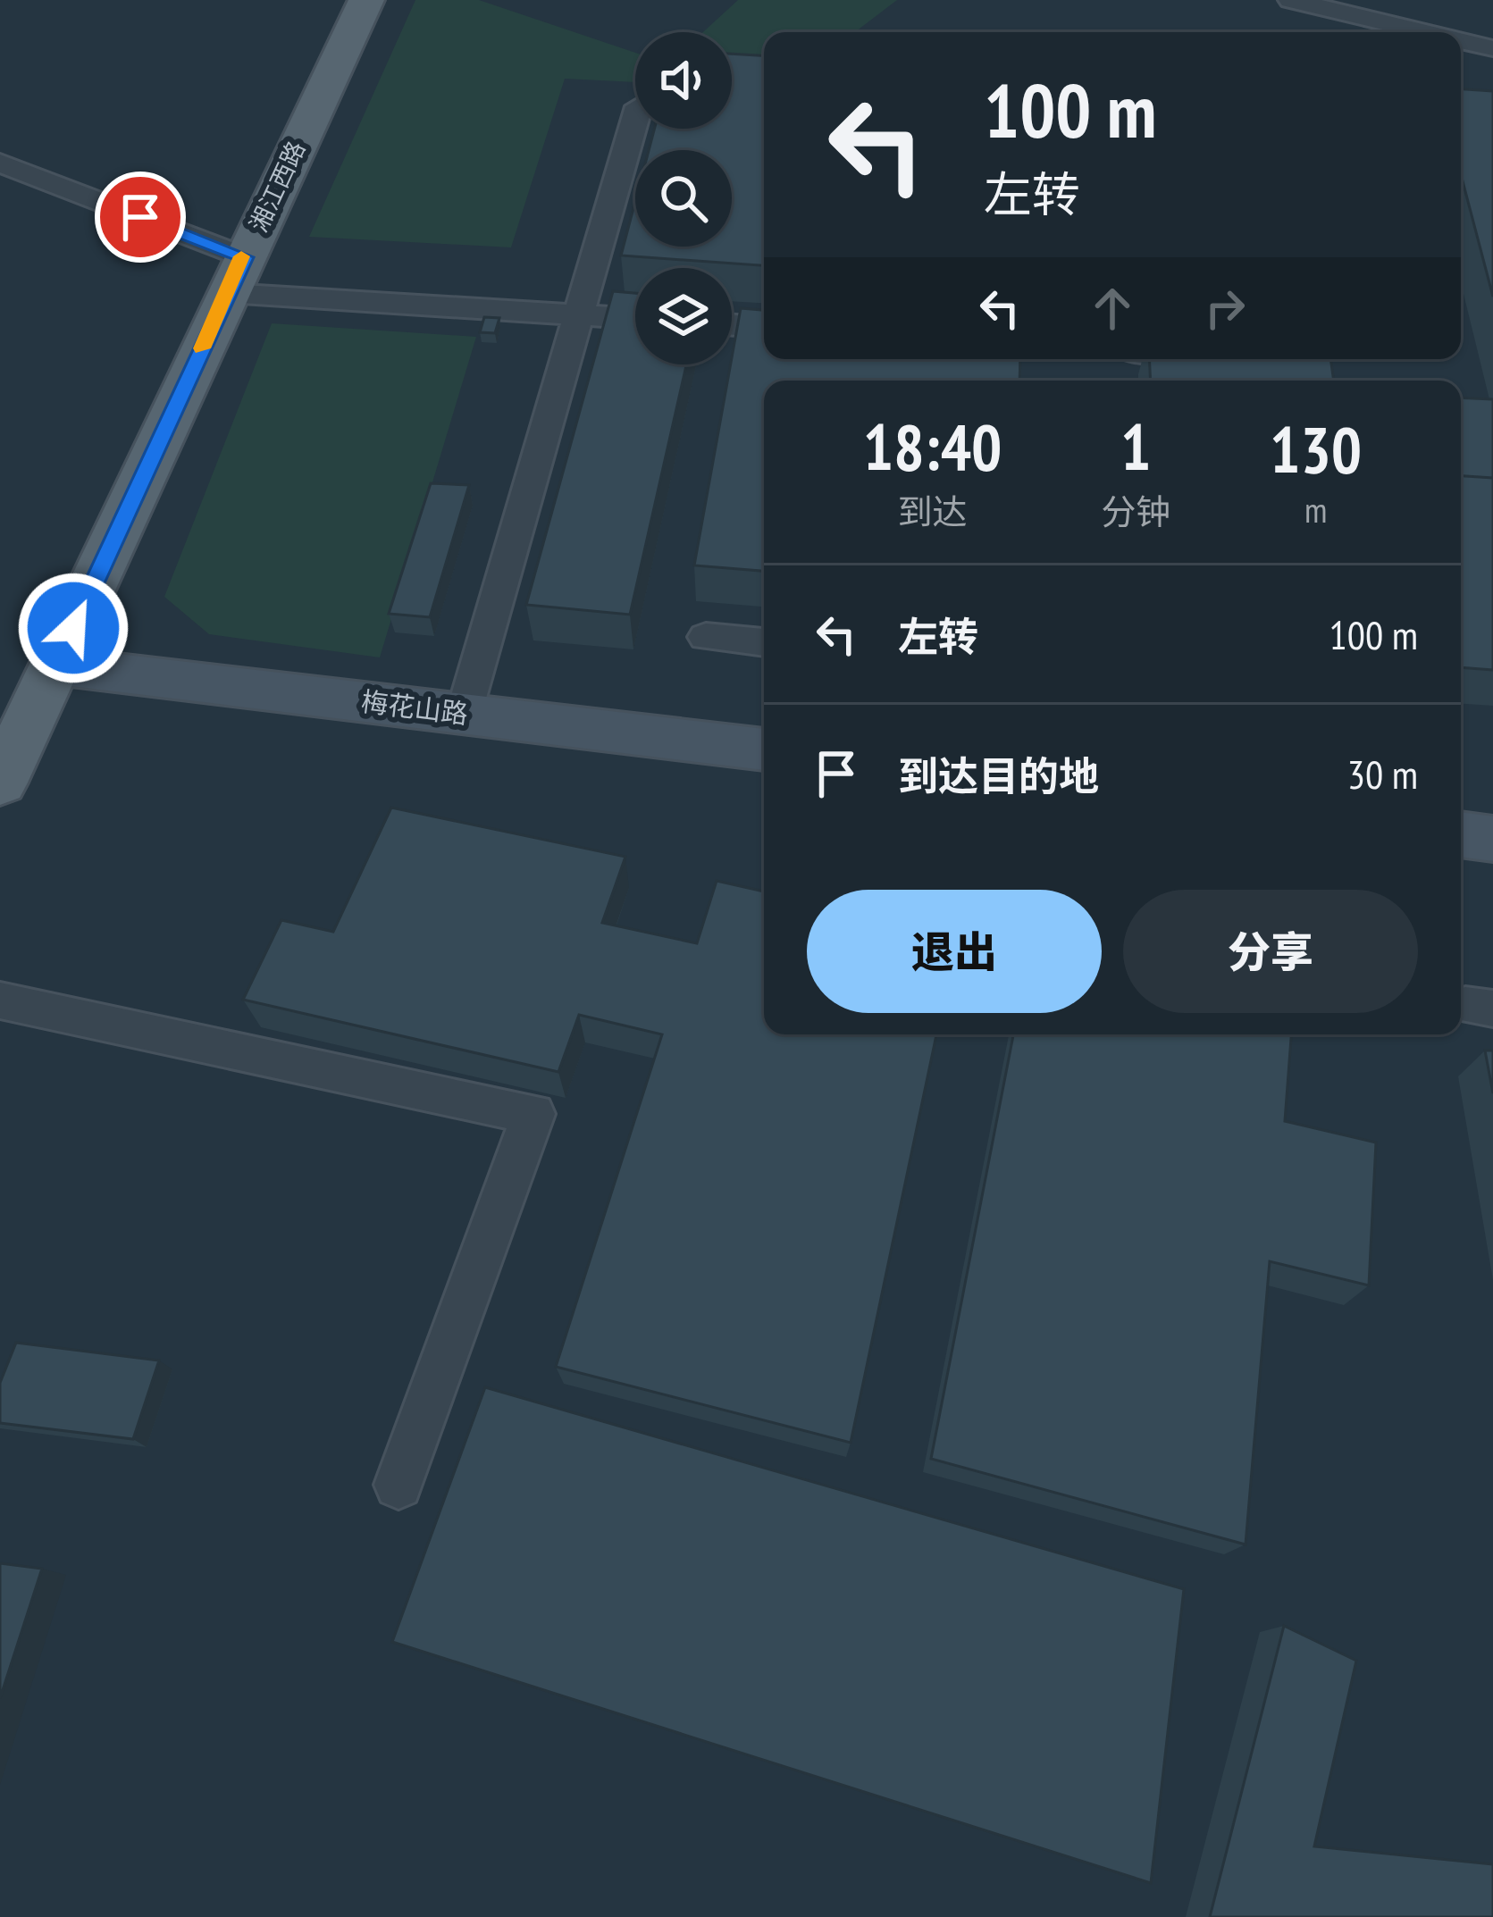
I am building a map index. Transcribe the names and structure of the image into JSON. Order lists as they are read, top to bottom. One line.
{"streets":{"main road":["湘江西路"],"street":["梅花山路"]},"crossings":[["湘江西路","梅花山路"]],"page":{"turn":["100 m","左转"],"eta":["18:40","到达","1","分钟","130","m"],"list":[{"name":"左转","value":"100 m"},{"name":"到达目的地","value":"30 m"}],"buttons":["退出","分享"]}}
